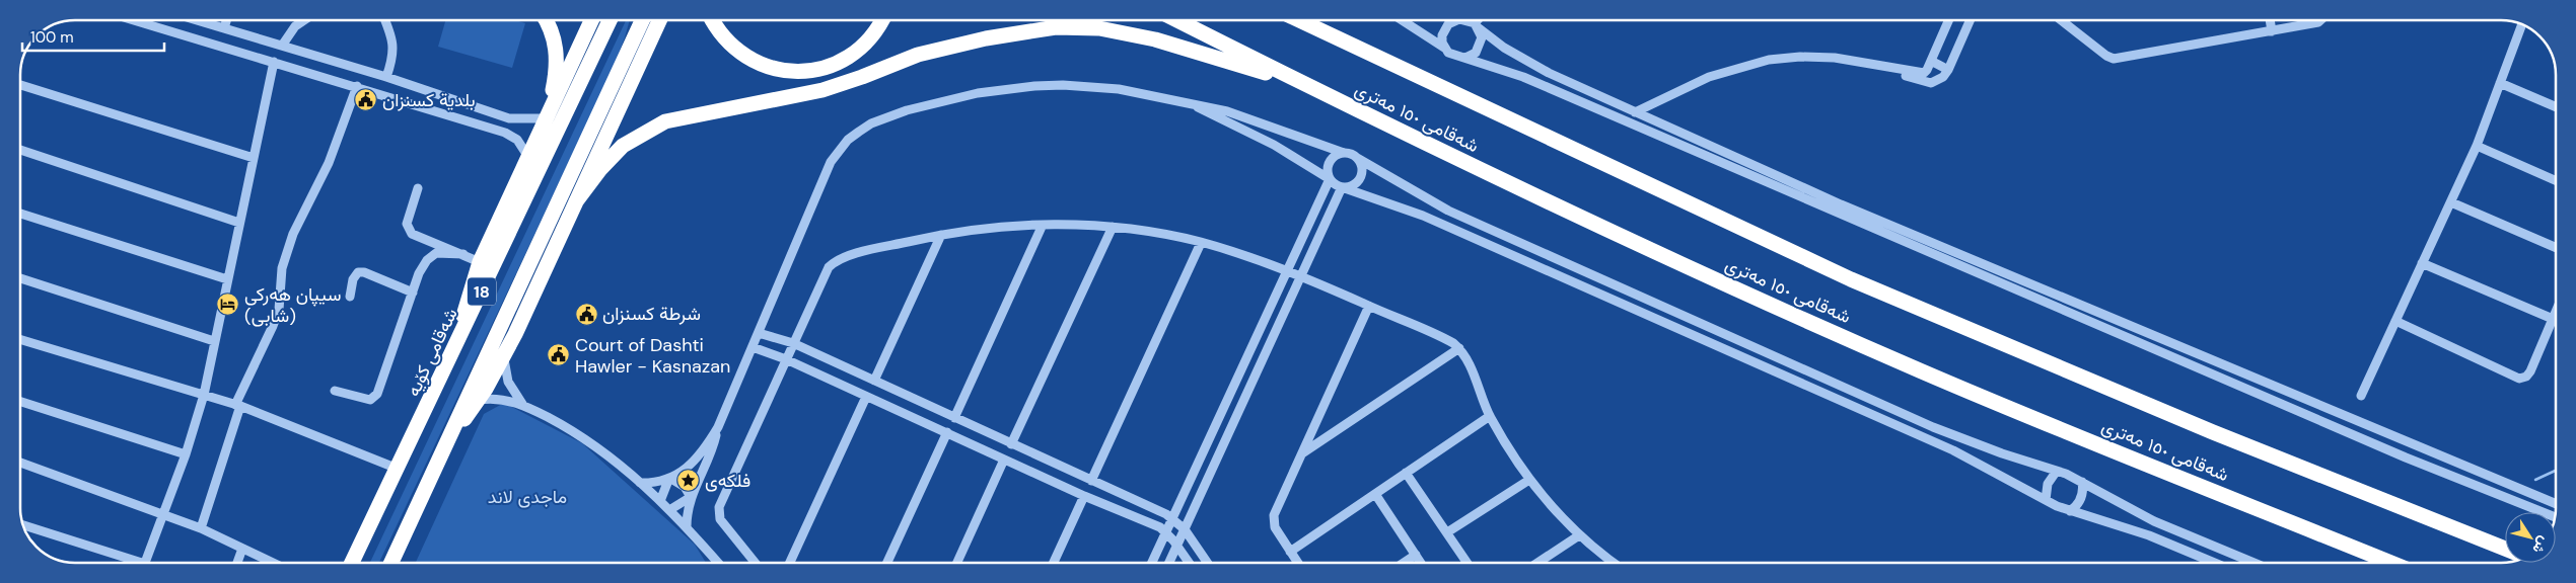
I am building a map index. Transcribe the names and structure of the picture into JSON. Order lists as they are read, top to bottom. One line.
{"streets":{"highway":["شەقامی ١٥٠ مەتری","18","شەقامی کۆیە"]},"parks":["ماجدی لاند"],"places":{"public building":["بلدية كسنزان","شرطة كسنزان","Court of Dashti Hawler - Kasnazan"],"hotel":["سیپان هەرکی (شابی)"],"place":["فلکەی"]},"scale_bar":"100 m","north":"bottom right"}
